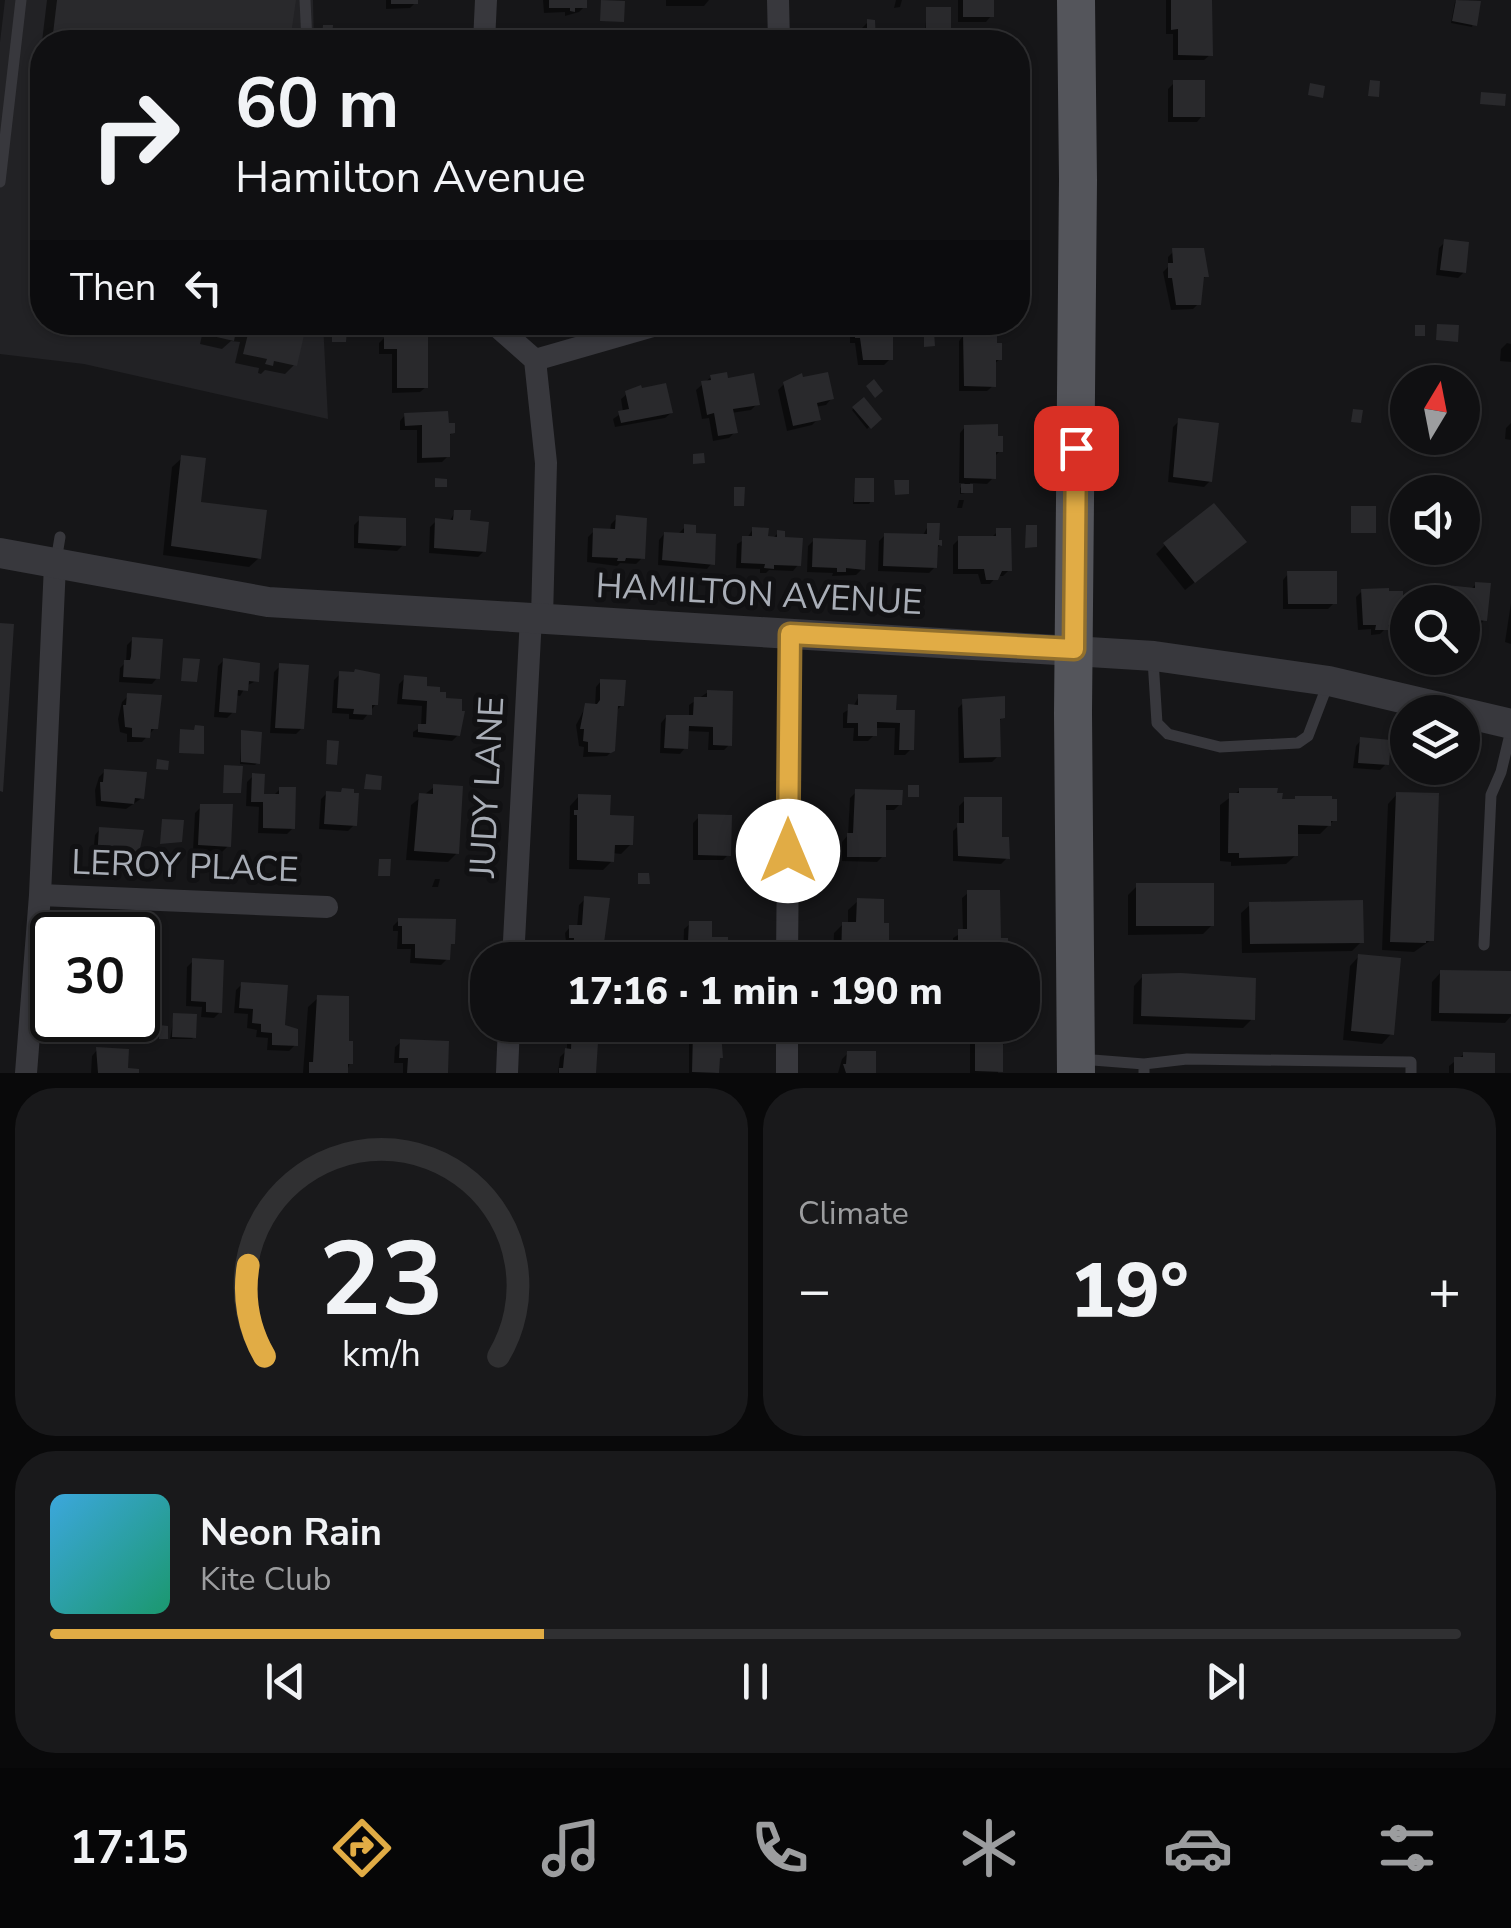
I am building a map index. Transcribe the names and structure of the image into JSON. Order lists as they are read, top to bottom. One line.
{"streets":{"street":["HAMILTON AVENUE","JUDY LANE","LEROY PLACE"]},"crossings":[["HAMILTON AVENUE","JUDY LANE"]],"north":"top","page":{"turn":["60 m","Hamilton Avenue"],"then":"Then","limit":"30","trip":"17:16 · 1 min · 190 m","tile":"Climate","heat":["−","19°","+"],"song":["Neon Rain","Kite Club"],"tabs":"17:15","gauge":["23","km/h"]}}
